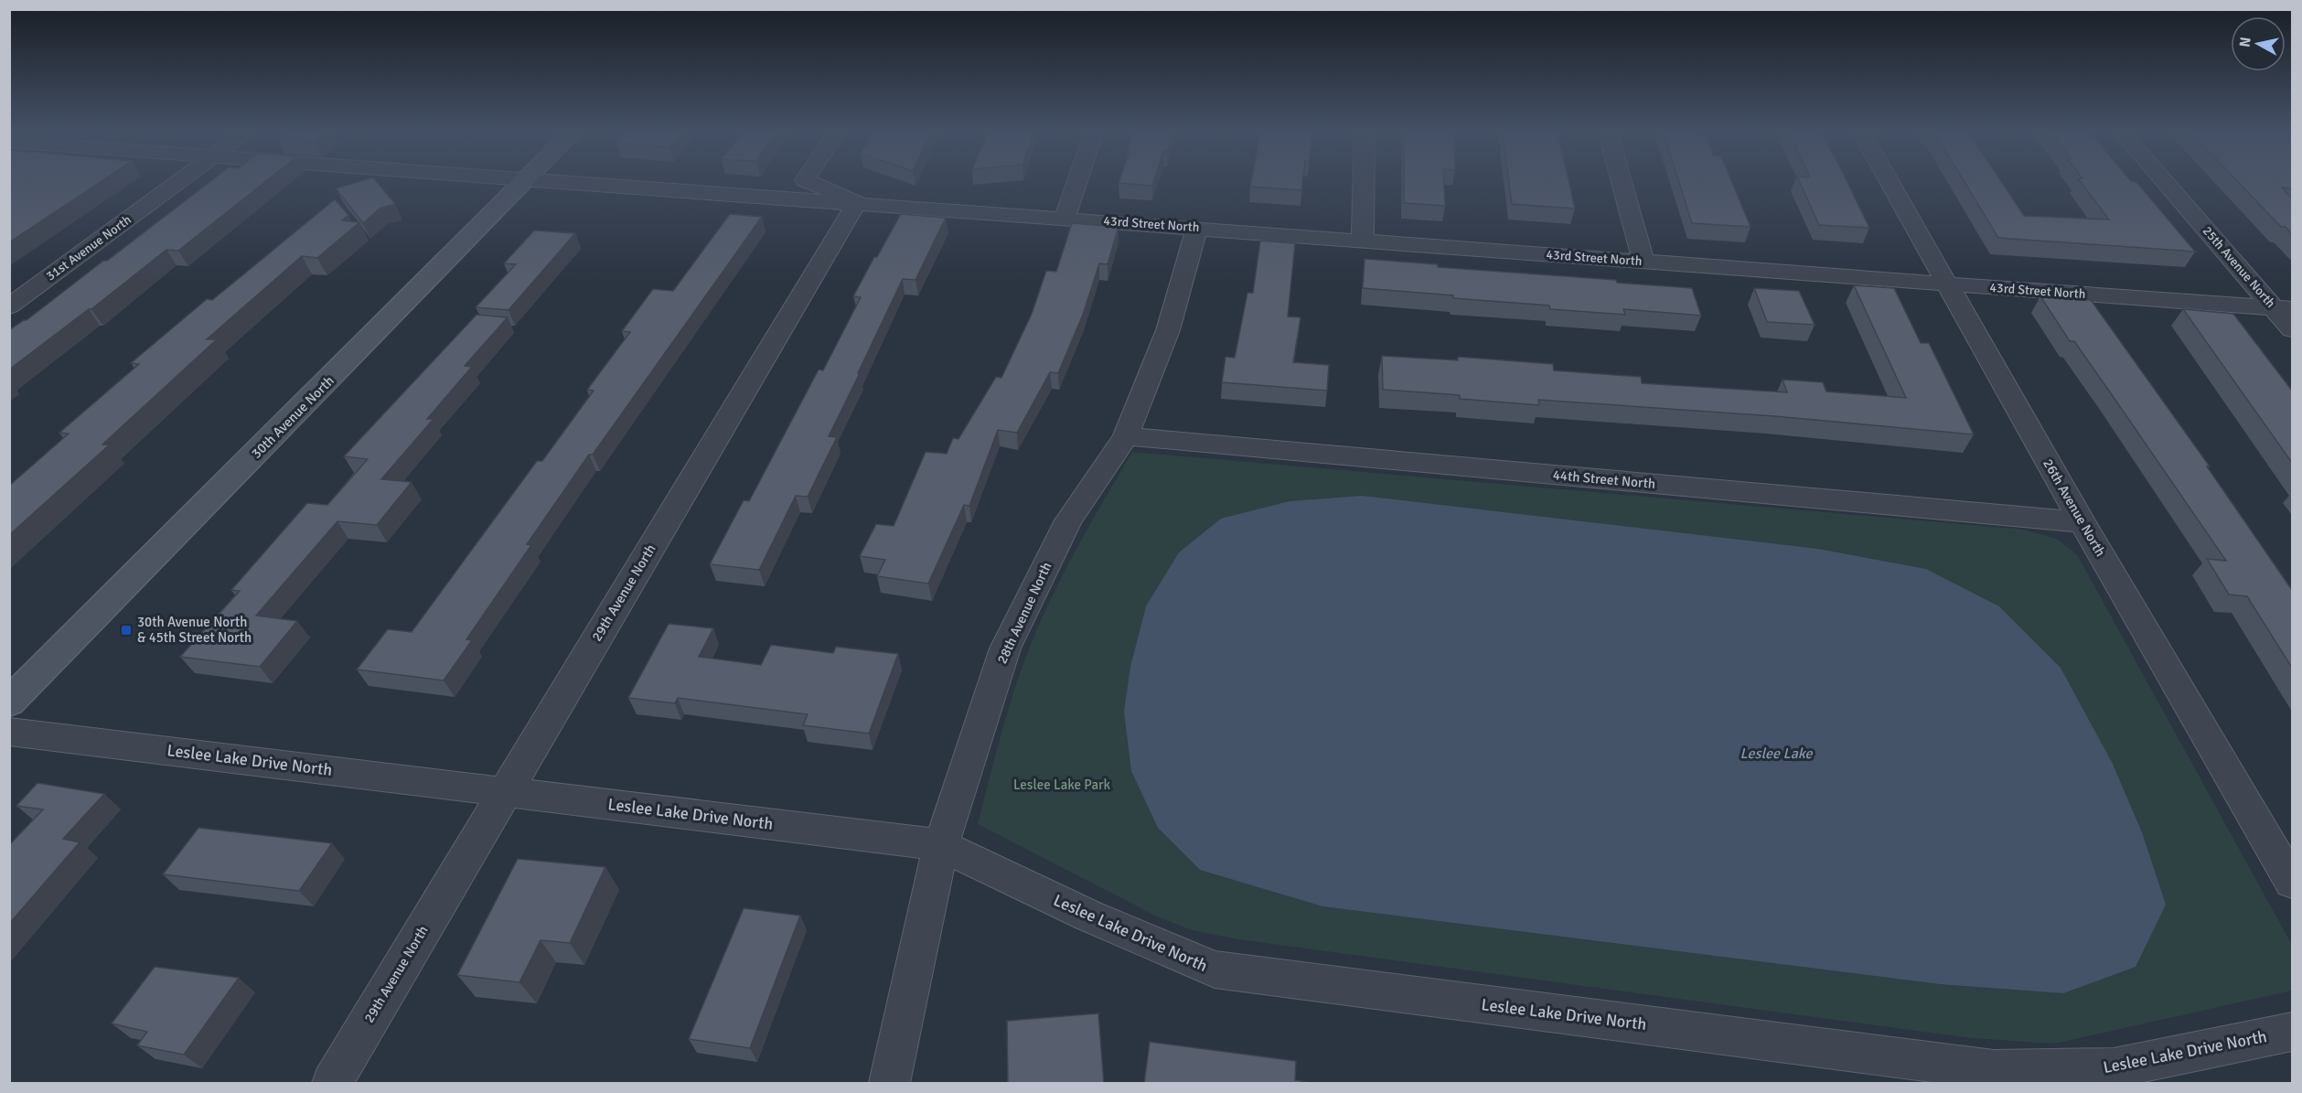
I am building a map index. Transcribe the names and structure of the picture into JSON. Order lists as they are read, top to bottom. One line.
{"streets":{"street":["43rd Street North","31st Avenue North","25th Avenue North","30th Avenue North","44th Street North","26th Avenue North","29th Avenue North","28th Avenue North","Leslee Lake Drive North"]},"crossings":[["43rd Street North","25th Avenue North"],["43rd Street North","26th Avenue North"],["43rd Street North","29th Avenue North"],["43rd Street North","28th Avenue North"],["44th Street North","26th Avenue North"],["44th Street North","28th Avenue North"],["29th Avenue North","Leslee Lake Drive North"],["28th Avenue North","Leslee Lake Drive North"]],"water":["Leslee Lake"],"parks":["Leslee Lake Park"],"places":{"transit":["30th Avenue North & 45th Street North"]},"north":"left"}
